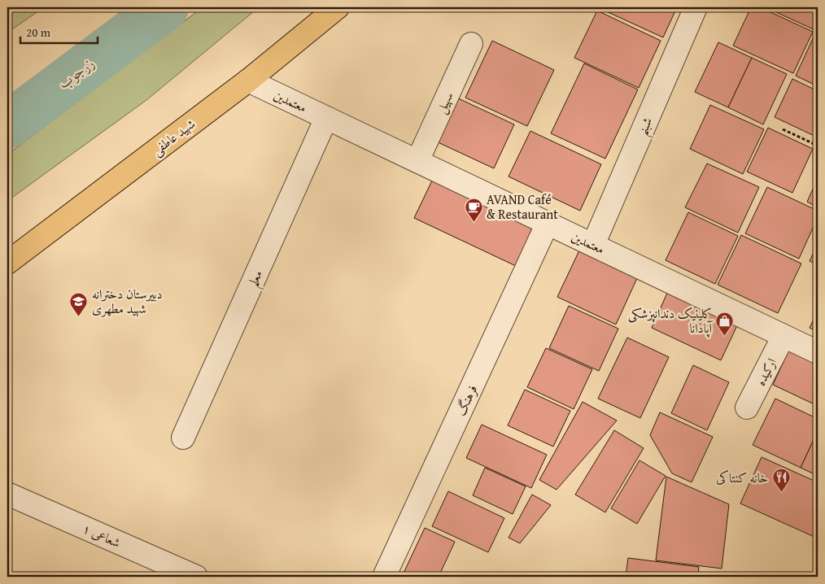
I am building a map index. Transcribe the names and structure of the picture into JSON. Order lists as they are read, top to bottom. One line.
{"streets":{"main road":["شهید عاطفی"],"street":["معتمدین","سهیل","شبنم","معلم","ارکیده","فرهنگ","شعاعی ۱"]},"crossings":[["معتمدین","سهیل"],["معتمدین","شبنم"],["معتمدین","شهید عاطفی"],["معتمدین","معلم"],["معتمدین","ارکیده"],["معتمدین","فرهنگ"]],"water":["زرجوب"],"places":{"cafe":["AVAND Café & Restaurant"],"school or university":["دبیرستان دخترانه شهید مطهری"],"shop":["کلینیک دندانپزشکی آپادانا"],"restaurant":["خانه کنتاکی"]},"scale_bar":"20 m"}
